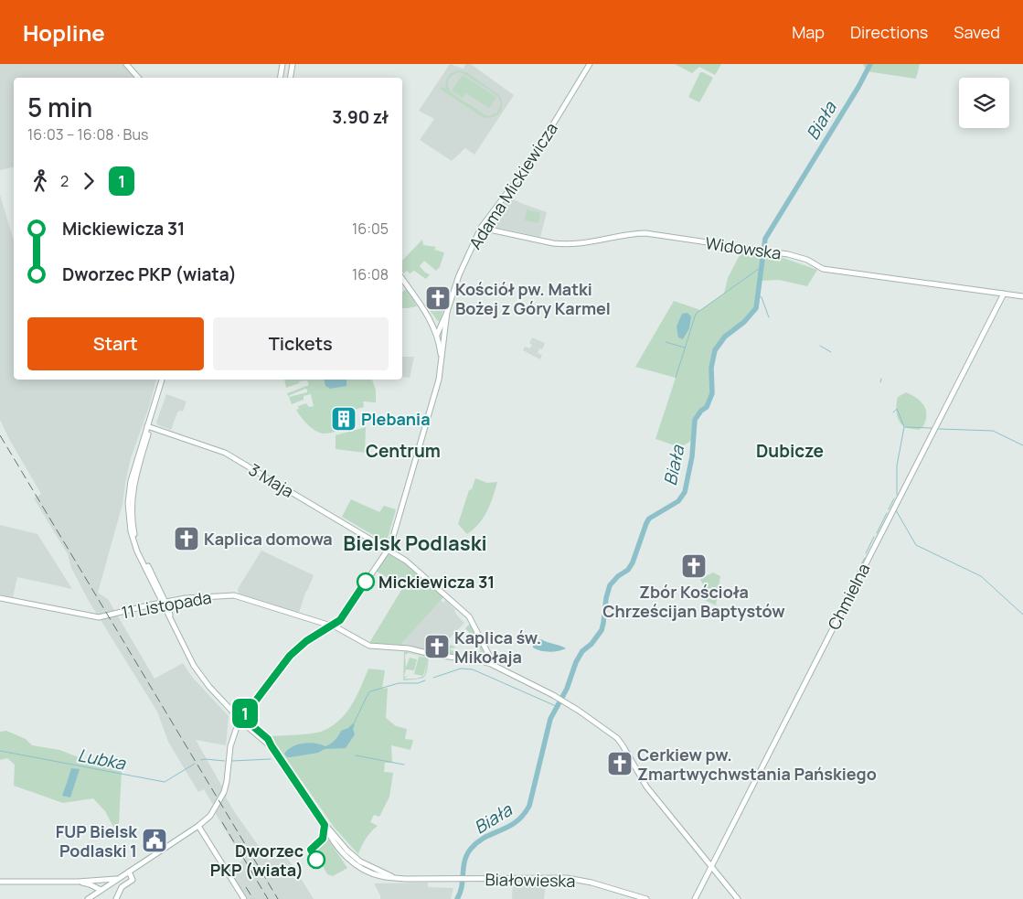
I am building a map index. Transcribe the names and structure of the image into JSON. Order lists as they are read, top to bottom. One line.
{"streets":{"street":["Adama Mickiewicza","Widowska","3 Maja","Chmielna","11 Listopada","Białowieska"]},"crossings":[["Adama Mickiewicza","Widowska"],["Adama Mickiewicza","3 Maja"],["Adama Mickiewicza","11 Listopada"],["Widowska","Chmielna"],["3 Maja","11 Listopada"],["Chmielna","11 Listopada"]],"districts":["Centrum","Dubicze","Bielsk Podlaski"],"water":["Biała","Lubka"],"places":{"church":["Kościół pw. Matki Bożej z Góry Karmel","Kaplica domowa","Zbór Kościoła Chrześcijan Baptystów","Kaplica św. Mikołaja","Cerkiew pw. Zmartwychwstania Pańskiego"],"building":["Plebania"],"other":["Mickiewicza 31","Dworzec PKP (wiata)"],"public building":["FUP Bielsk Podlaski 1"]},"lines":["bus line 1"],"page":{"header":"Hopline","nav":["Map","Directions","Saved"],"on_map":"1","heading":["5 min","16:03 – 16:08 · Bus","3.90 zł"],"legs":["2","1"],"list":[{"name":"Mickiewicza 31","value":"16:05"},{"name":"Dworzec PKP (wiata)","value":"16:08"}],"buttons":["Start","Tickets"]}}
